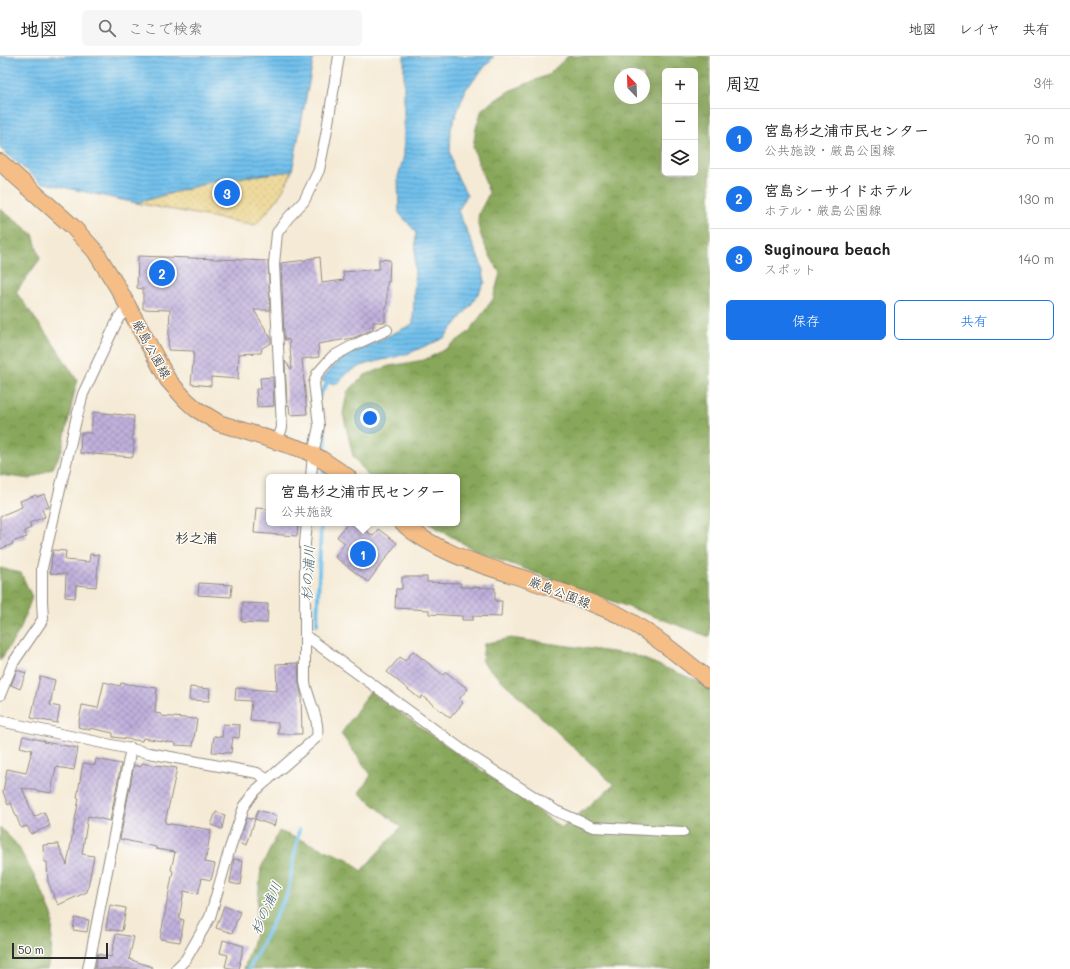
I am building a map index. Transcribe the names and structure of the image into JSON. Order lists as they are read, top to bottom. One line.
{"streets":{"main road":["厳島公園線"]},"districts":["杉之浦"],"water":["杉の浦川"],"scale_bar":"50 m","north":"top left","page":{"header":"地図","search":"ここで検索","nav":["地図","レイヤ","共有"],"heading":["周辺","3件"],"map_buttons":["+","−"],"list":[{"mark":"1","name":"宮島杉之浦市民センター","note":"公共施設 · 厳島公園線","value":"70 m"},{"mark":"2","name":"宮島シーサイドホテル","note":"ホテル · 厳島公園線","value":"130 m"},{"mark":"3","name":"Suginoura beach","note":"スポット","value":"140 m"}],"pins":["3","2","1"],"buttons":["保存","共有"],"popup":["宮島杉之浦市民センター","公共施設"],"scale":"50 m"}}
